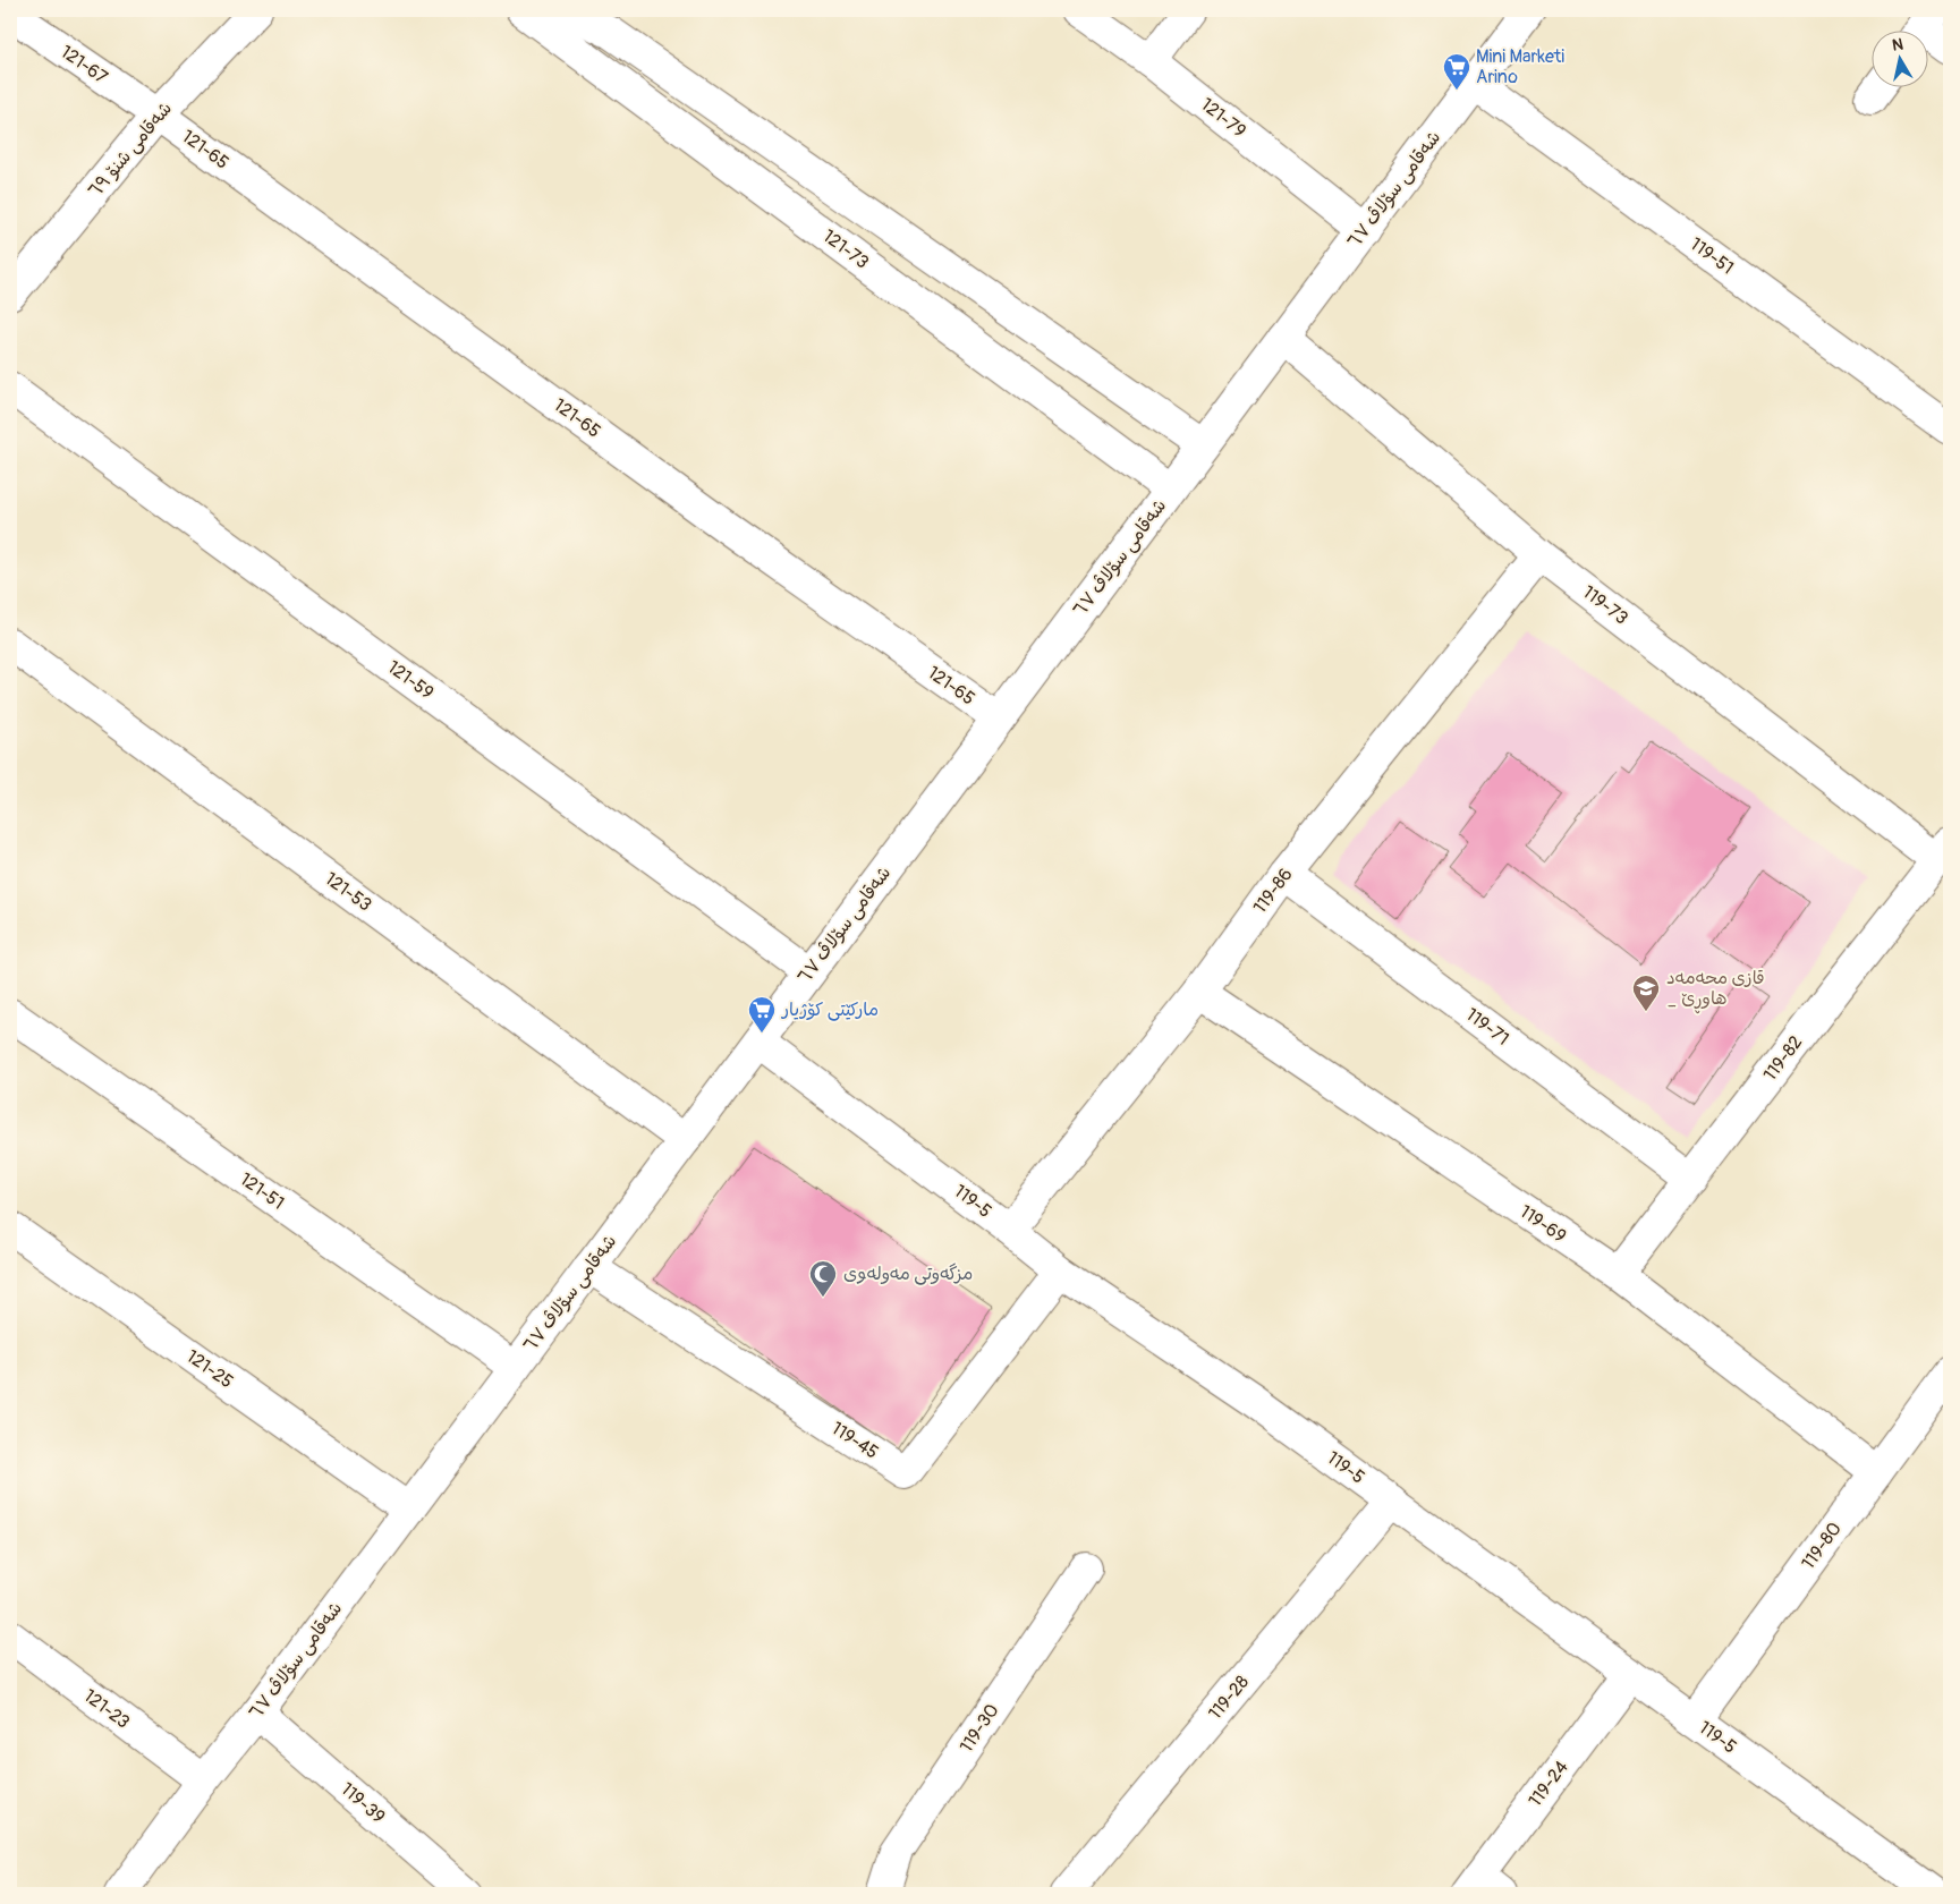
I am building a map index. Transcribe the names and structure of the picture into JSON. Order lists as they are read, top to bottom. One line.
{"streets":{"street":["121-67","121-79","شەقامی شنۆ ٦٩","121-65","شەقامی سۆلاڤ ٦٧","121-73","119-51","119-73","121-59","119-86","121-53","119-71","119-82","121-51","119-5","119-69","121-25","119-45","119-80","119-28","121-23","119-30","119-24","119-39"]},"crossings":[["121-67","شەقامی شنۆ ٦٩"],["121-67","121-65"],["121-79","شەقامی سۆلاڤ ٦٧"],["شەقامی شنۆ ٦٩","121-65"],["121-65","شەقامی سۆلاڤ ٦٧"],["شەقامی سۆلاڤ ٦٧","121-73"],["شەقامی سۆلاڤ ٦٧","119-51"],["شەقامی سۆلاڤ ٦٧","119-73"],["شەقامی سۆلاڤ ٦٧","121-59"],["شەقامی سۆلاڤ ٦٧","121-53"],["شەقامی سۆلاڤ ٦٧","121-51"],["شەقامی سۆلاڤ ٦٧","119-5"],["شەقامی سۆلاڤ ٦٧","121-25"],["شەقامی سۆلاڤ ٦٧","119-45"],["شەقامی سۆلاڤ ٦٧","121-23"],["شەقامی سۆلاڤ ٦٧","119-39"],["119-73","119-86"],["119-73","119-82"],["119-86","119-71"],["119-86","119-5"],["119-86","119-69"],["119-71","119-82"],["119-82","119-69"],["119-5","119-45"],["119-5","119-80"],["119-5","119-28"],["119-5","119-24"],["119-69","119-80"]],"places":{"supermarket":["Mini Marketi Arino","مارکێتی کۆژیار"],"school or university":["قازی محەمەد _ هاوڕێ"],"mosque":["مزگەوتی مەولەوی"]},"north":"top"}
